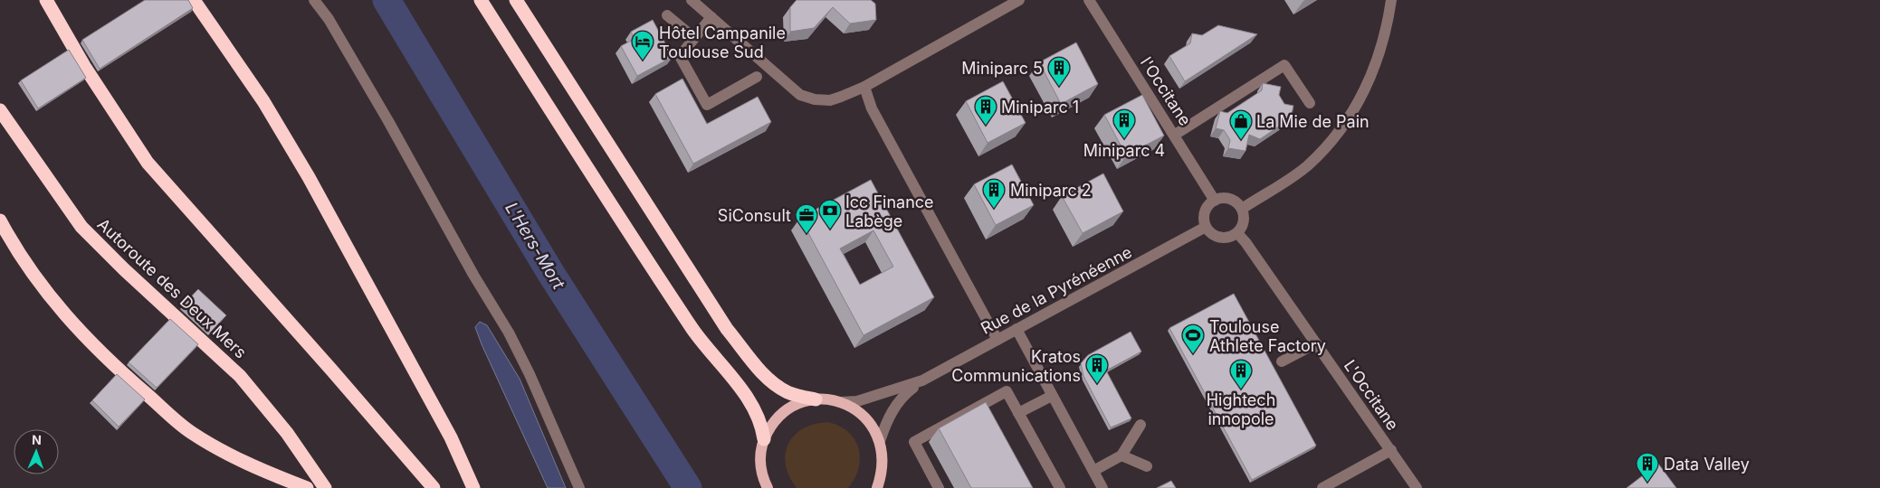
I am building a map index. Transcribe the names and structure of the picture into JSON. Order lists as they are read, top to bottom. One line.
{"streets":{"highway":["Autoroute des Deux Mers"],"street":["l'Occitane","Rue de la Pyrénéenne","L'Occitane"]},"crossings":[["l'Occitane","Rue de la Pyrénéenne"],["l'Occitane","L'Occitane"],["Rue de la Pyrénéenne","L'Occitane"]],"water":["L'Hers-Mort"],"places":{"hotel":["Hôtel Campanile Toulouse Sud"],"building":["Miniparc 5","Miniparc 1","Miniparc 4","Miniparc 2","Kratos Communications","Hightech innopole","Data Valley"],"shop":["La Mie de Pain"],"bank":["Icc Finance Labège"],"office":["SiConsult"],"sports":["Toulouse Athlete Factory"]},"north":"top"}
